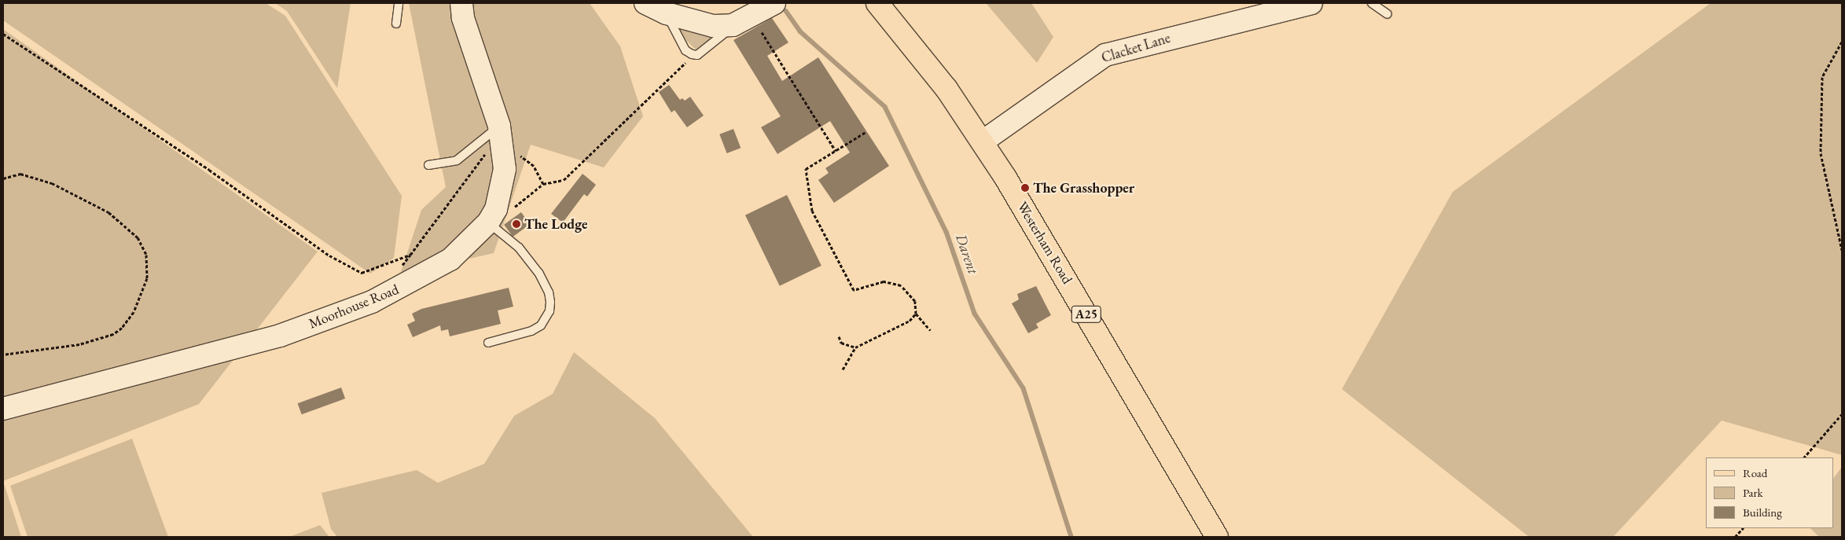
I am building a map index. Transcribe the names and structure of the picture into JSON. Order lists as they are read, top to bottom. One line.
{"streets":{"main road":["Westerham Road","A25"],"street":["Clacket Lane","Moorhouse Road"]},"crossings":[["Clacket Lane","Westerham Road"]],"water":["Darent"],"places":["The Grasshopper","The Lodge"],"legend":["Road","Park","Building"]}
